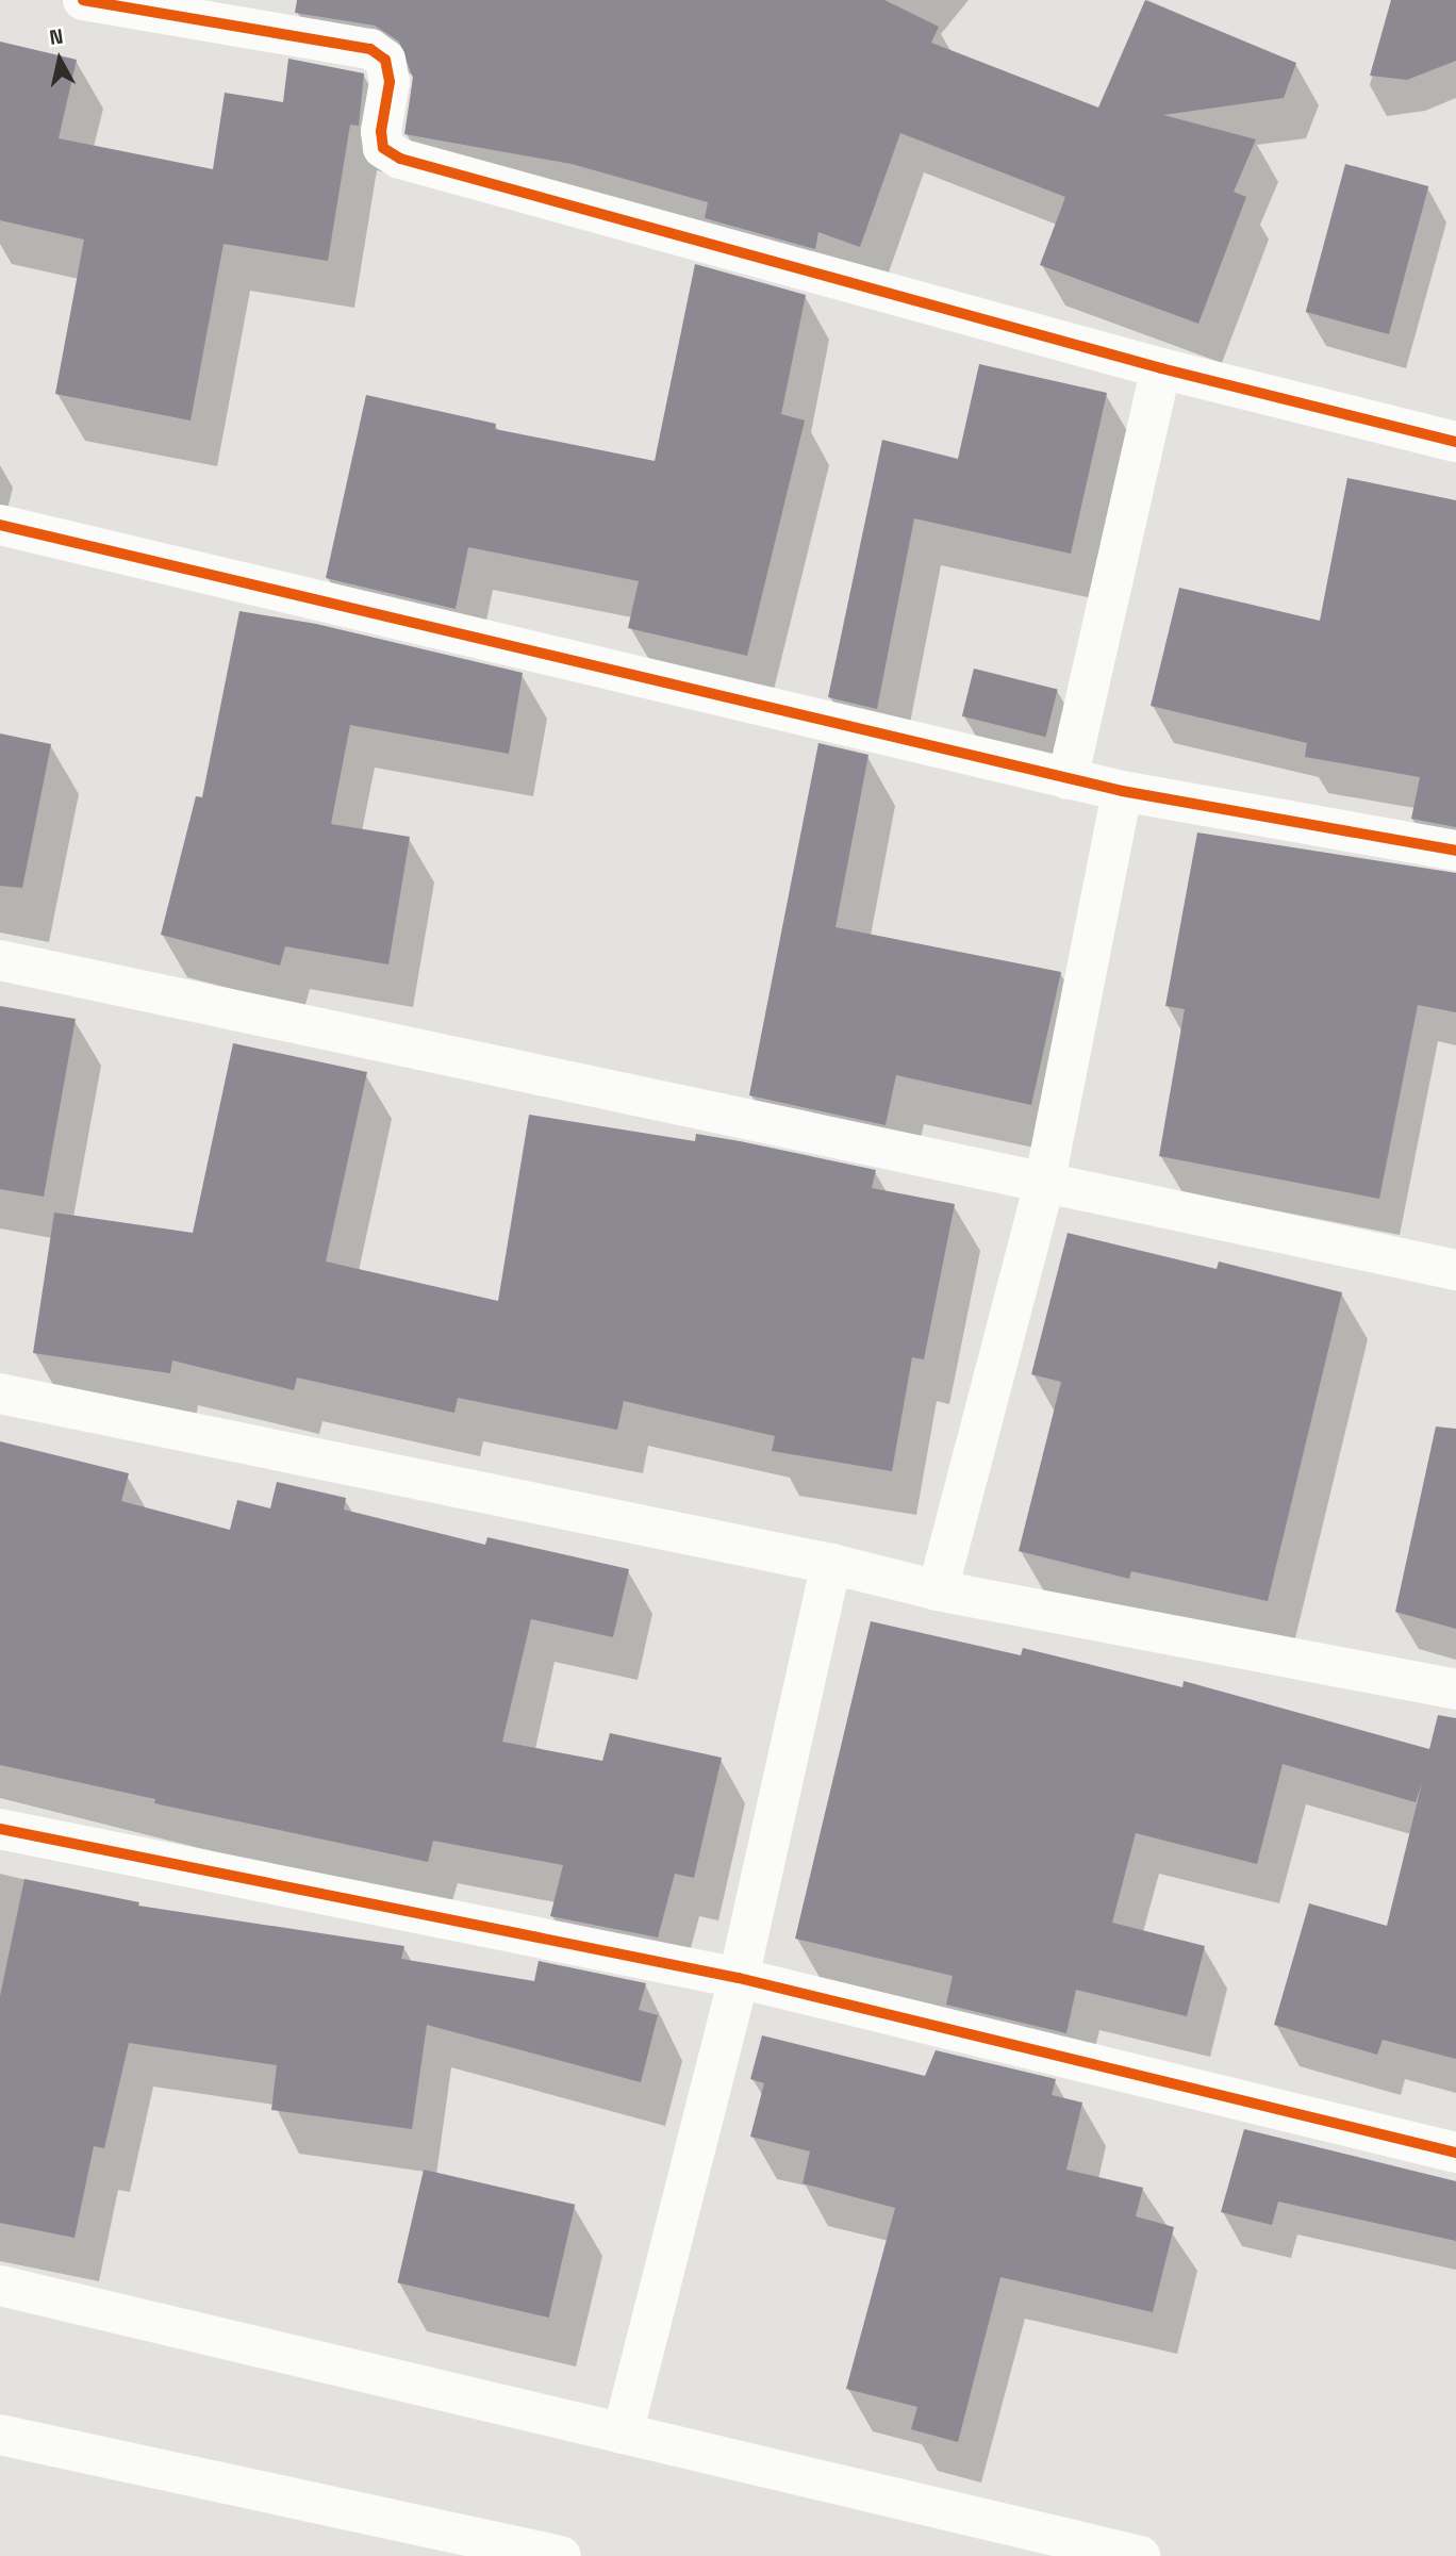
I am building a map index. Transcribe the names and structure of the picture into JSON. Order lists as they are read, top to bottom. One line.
{"north":"top"}
